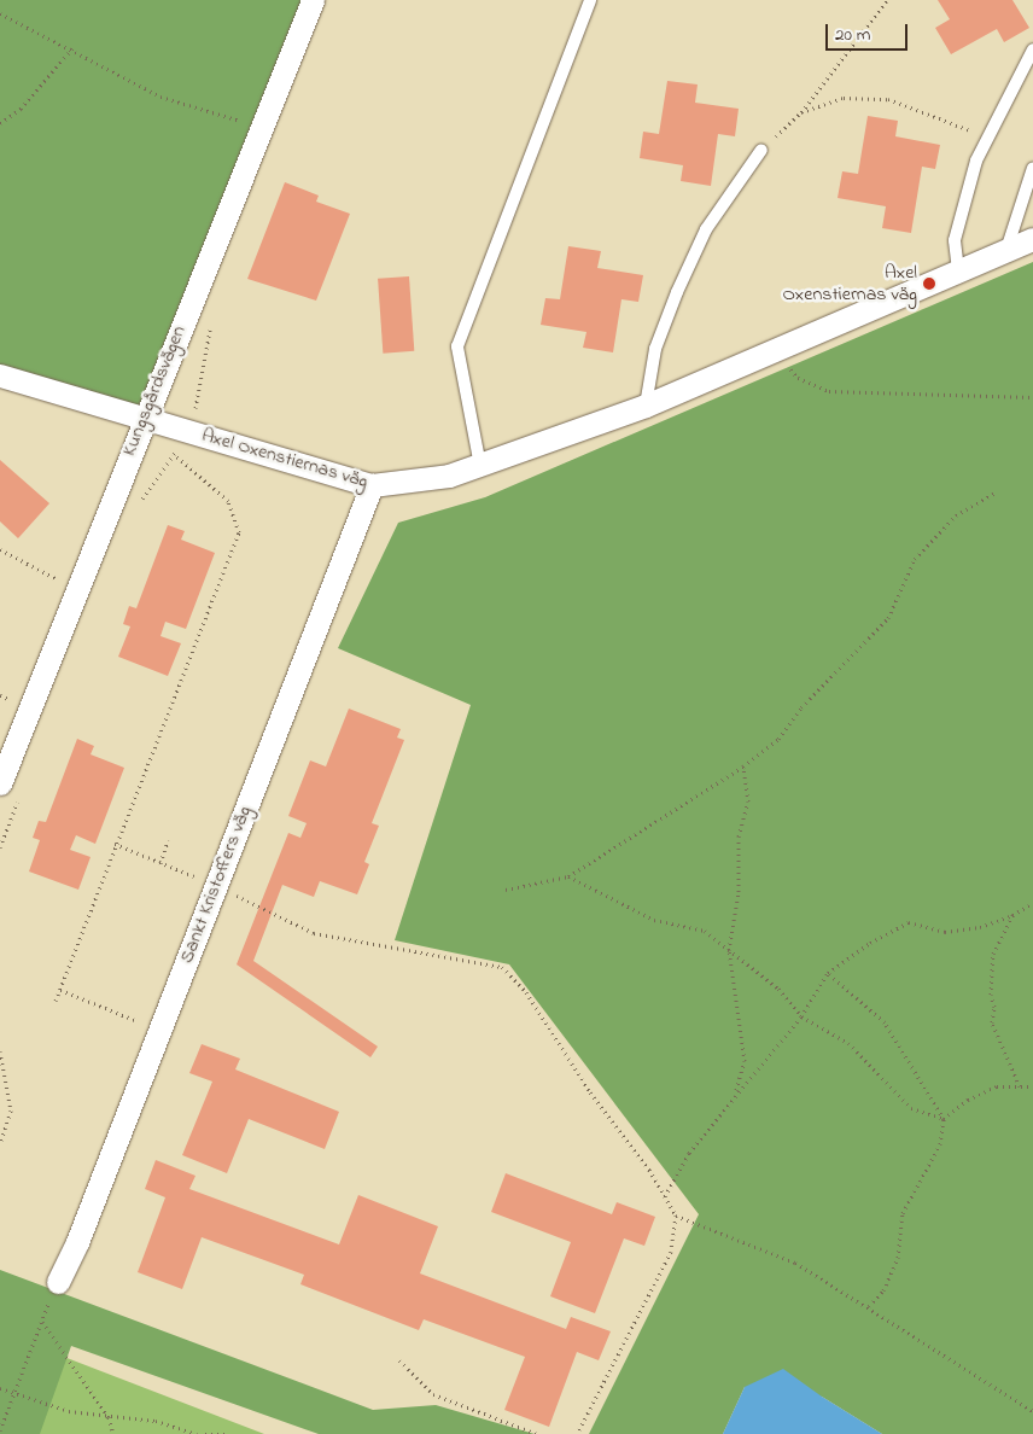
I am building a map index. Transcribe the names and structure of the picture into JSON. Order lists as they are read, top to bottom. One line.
{"streets":{"street":["Kungsgårdsvägen","Axel Oxenstiernas väg","Sankt Kristoffers väg"]},"crossings":[["Kungsgårdsvägen","Axel Oxenstiernas väg"],["Axel Oxenstiernas väg","Sankt Kristoffers väg"]],"places":["Axel Oxenstiernas väg"],"scale_bar":"20 m"}
